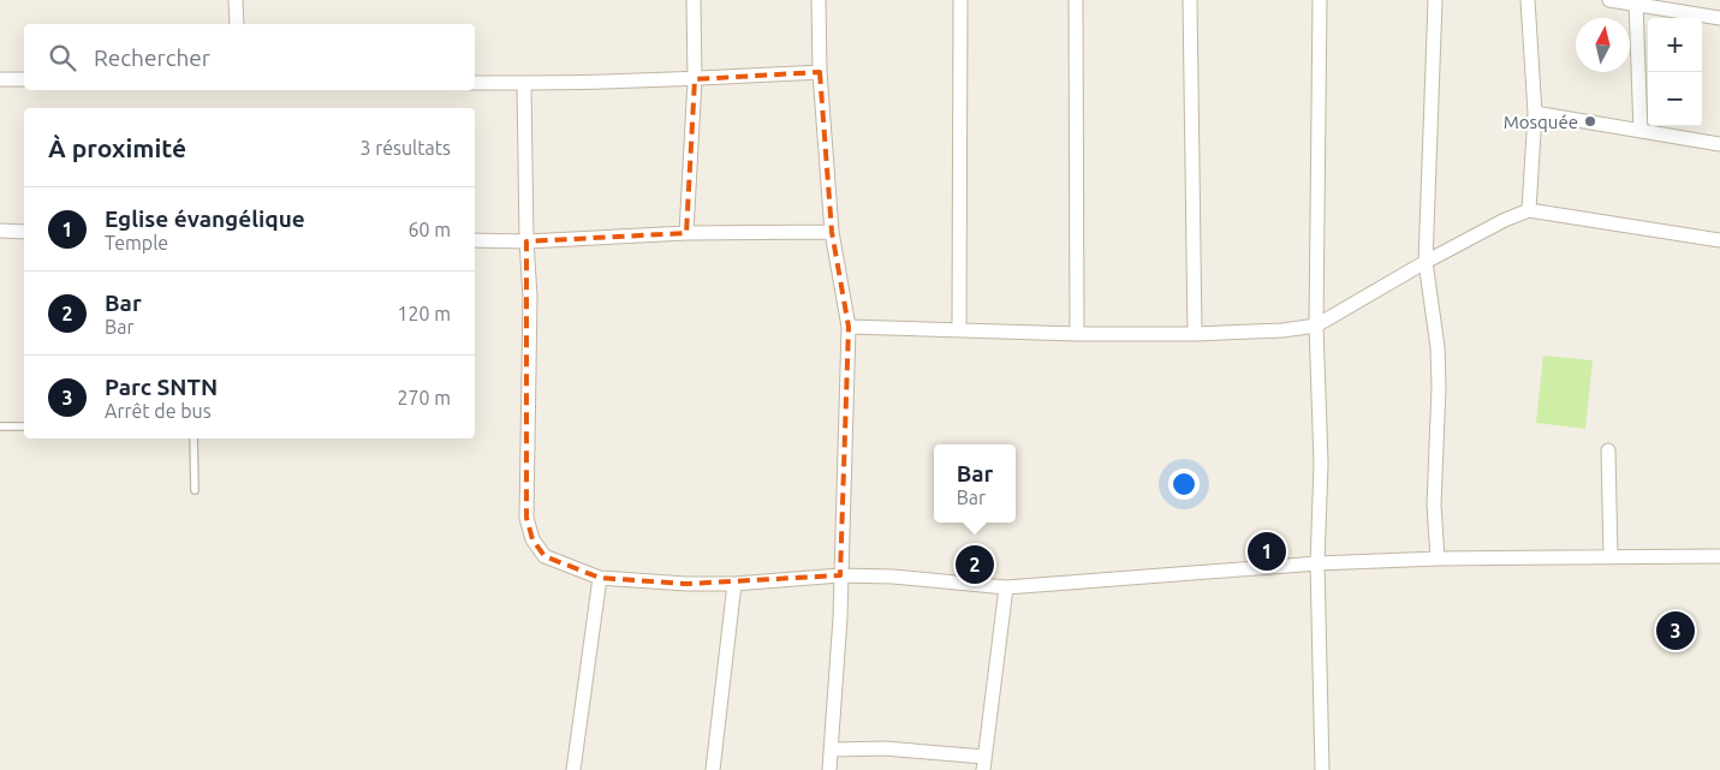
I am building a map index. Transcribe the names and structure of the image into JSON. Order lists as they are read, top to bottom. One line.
{"places":["Mosquée"],"north":"top","page":{"map_buttons":["+","−"],"search":"Rechercher","heading":["À proximité","3 résultats"],"list":[{"mark":"1","name":"Eglise évangélique","note":"Temple","value":"60 m"},{"mark":"2","name":"Bar","note":"Bar","value":"120 m"},{"mark":"3","name":"Parc SNTN","note":"Arrêt de bus","value":"270 m"}],"popup":["Bar","Bar"],"pins":["1","2","3"]}}
